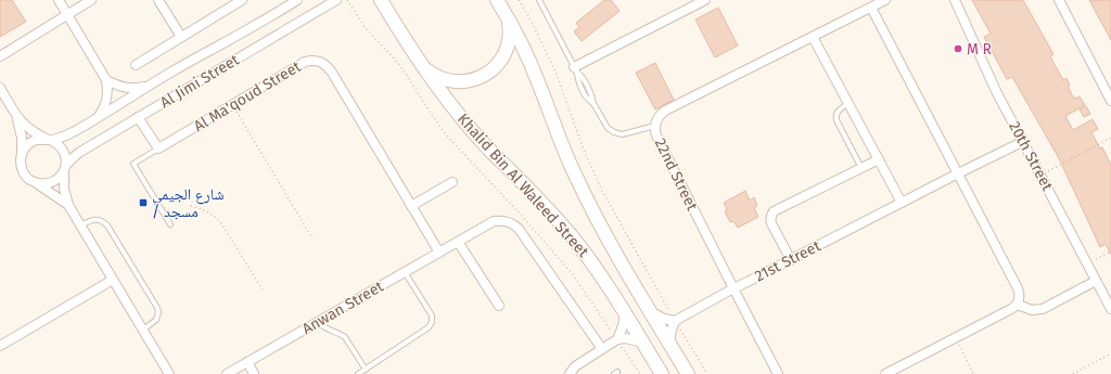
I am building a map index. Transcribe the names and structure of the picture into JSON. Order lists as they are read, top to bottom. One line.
{"streets":{"street":["Al Jimi Street","Al Ma'qoud Street","20th Street","22nd Street","Khalid Bin Al Waleed Street","21st Street","Anwan Street"]},"crossings":[["Al Ma'qoud Street","Anwan Street"],["20th Street","21st Street"],["22nd Street","21st Street"]],"places":{"other":["M R"],"transit":["شارع الجيمي / مسجد"]}}
